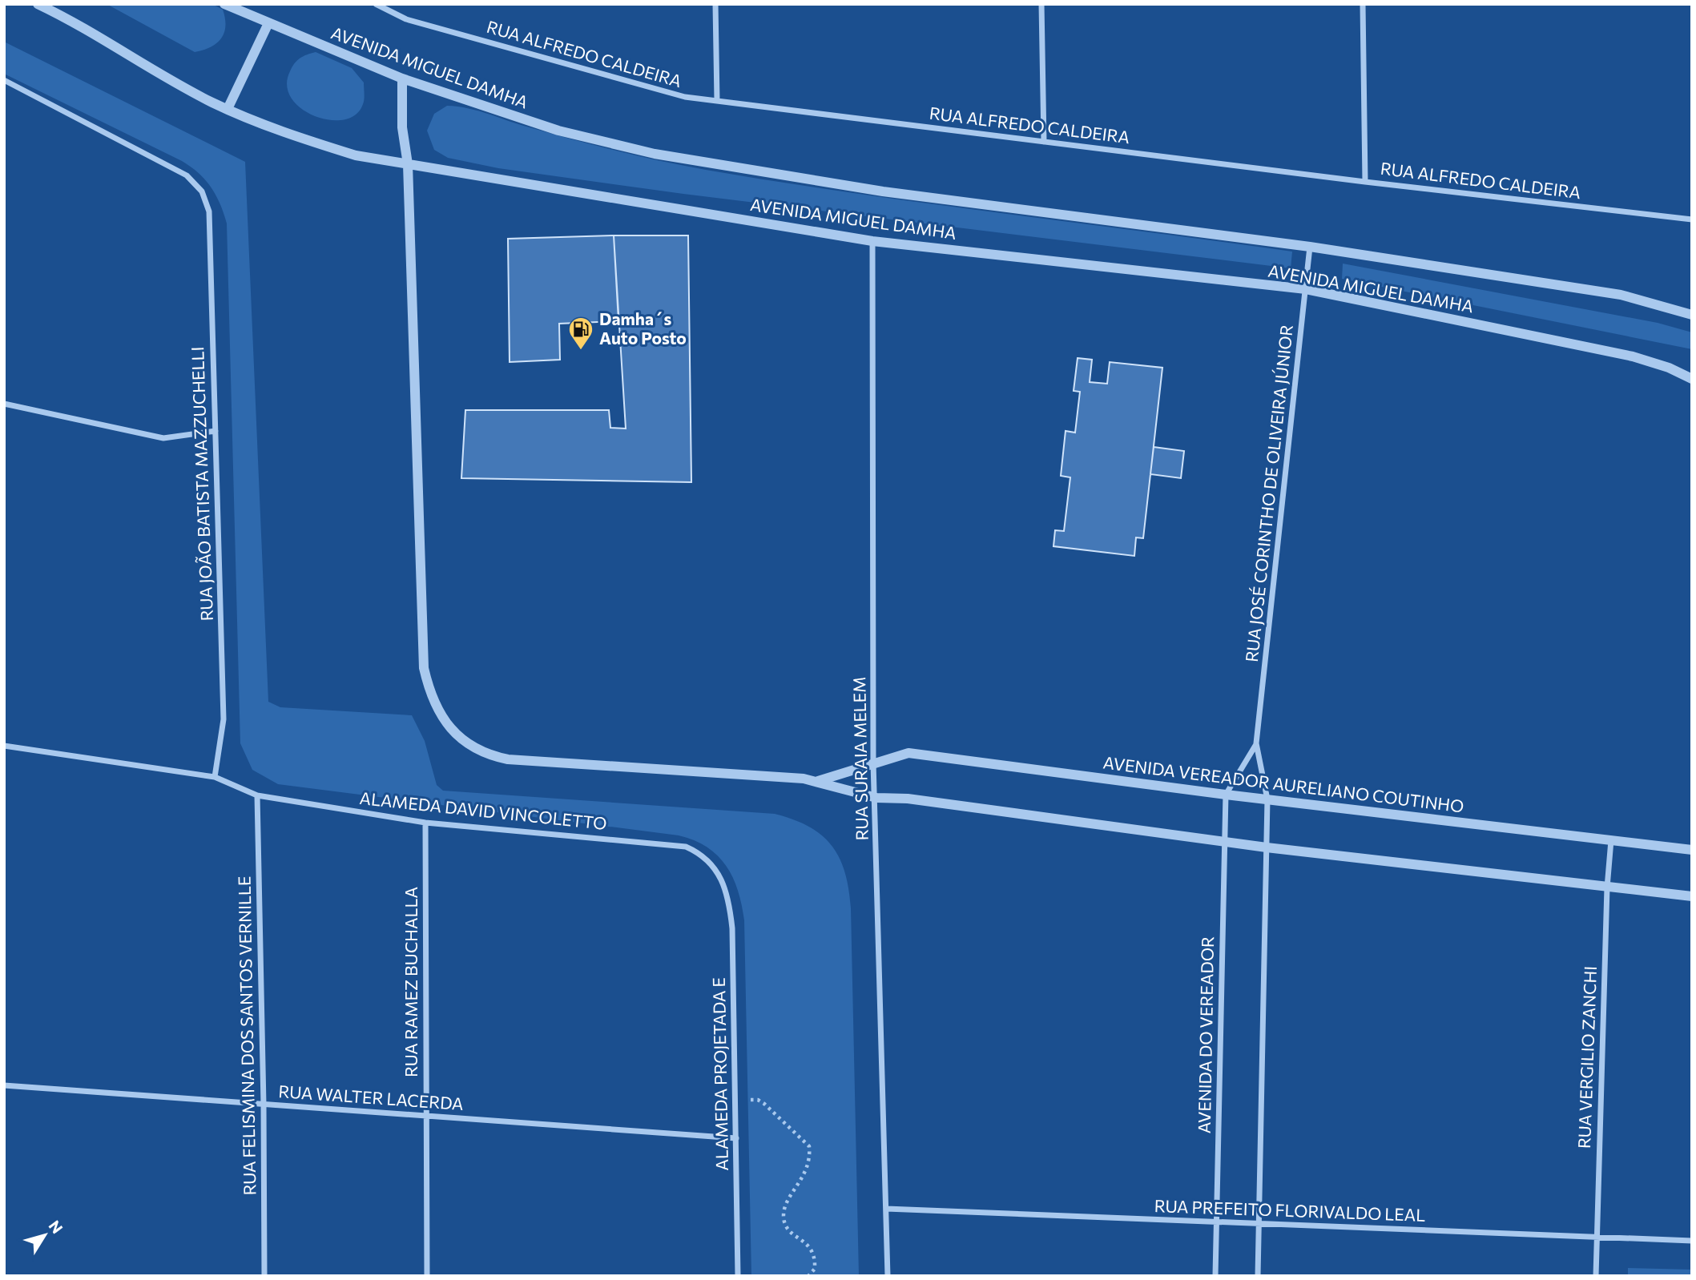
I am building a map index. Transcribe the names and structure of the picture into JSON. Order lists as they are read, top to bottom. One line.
{"streets":{"street":["RUA ALFREDO CALDEIRA","AVENIDA MIGUEL DAMHA","RUA JOÃO BATISTA MAZZUCHELLI","RUA JOSÉ CORINTHO DE OLIVEIRA JÚNIOR","RUA SURAIA MELEM","AVENIDA VEREADOR AURELIANO COUTINHO","ALAMEDA DAVID VINCOLETTO","RUA RAMEZ BUCHALLA","AVENIDA DO VEREADOR","RUA FELISMINA DOS SANTOS VERNILLE","RUA VERGILIO ZANCHI","ALAMEDA PROJETADA E","RUA WALTER LACERDA","RUA PREFEITO FLORIVALDO LEAL"]},"crossings":[["AVENIDA MIGUEL DAMHA","RUA JOSÉ CORINTHO DE OLIVEIRA JÚNIOR"],["AVENIDA MIGUEL DAMHA","RUA SURAIA MELEM"],["RUA JOÃO BATISTA MAZZUCHELLI","ALAMEDA DAVID VINCOLETTO"],["RUA JOSÉ CORINTHO DE OLIVEIRA JÚNIOR","AVENIDA VEREADOR AURELIANO COUTINHO"],["RUA JOSÉ CORINTHO DE OLIVEIRA JÚNIOR","AVENIDA DO VEREADOR"],["RUA SURAIA MELEM","AVENIDA VEREADOR AURELIANO COUTINHO"],["RUA SURAIA MELEM","RUA PREFEITO FLORIVALDO LEAL"],["AVENIDA VEREADOR AURELIANO COUTINHO","AVENIDA DO VEREADOR"],["AVENIDA VEREADOR AURELIANO COUTINHO","RUA VERGILIO ZANCHI"],["ALAMEDA DAVID VINCOLETTO","RUA RAMEZ BUCHALLA"],["ALAMEDA DAVID VINCOLETTO","RUA FELISMINA DOS SANTOS VERNILLE"],["ALAMEDA DAVID VINCOLETTO","ALAMEDA PROJETADA E"],["RUA RAMEZ BUCHALLA","RUA WALTER LACERDA"],["AVENIDA DO VEREADOR","RUA PREFEITO FLORIVALDO LEAL"],["RUA FELISMINA DOS SANTOS VERNILLE","RUA WALTER LACERDA"],["RUA VERGILIO ZANCHI","RUA PREFEITO FLORIVALDO LEAL"],["ALAMEDA PROJETADA E","RUA WALTER LACERDA"]],"places":{"fuel station":["Damha´s Auto Posto"]},"north":"top right"}
